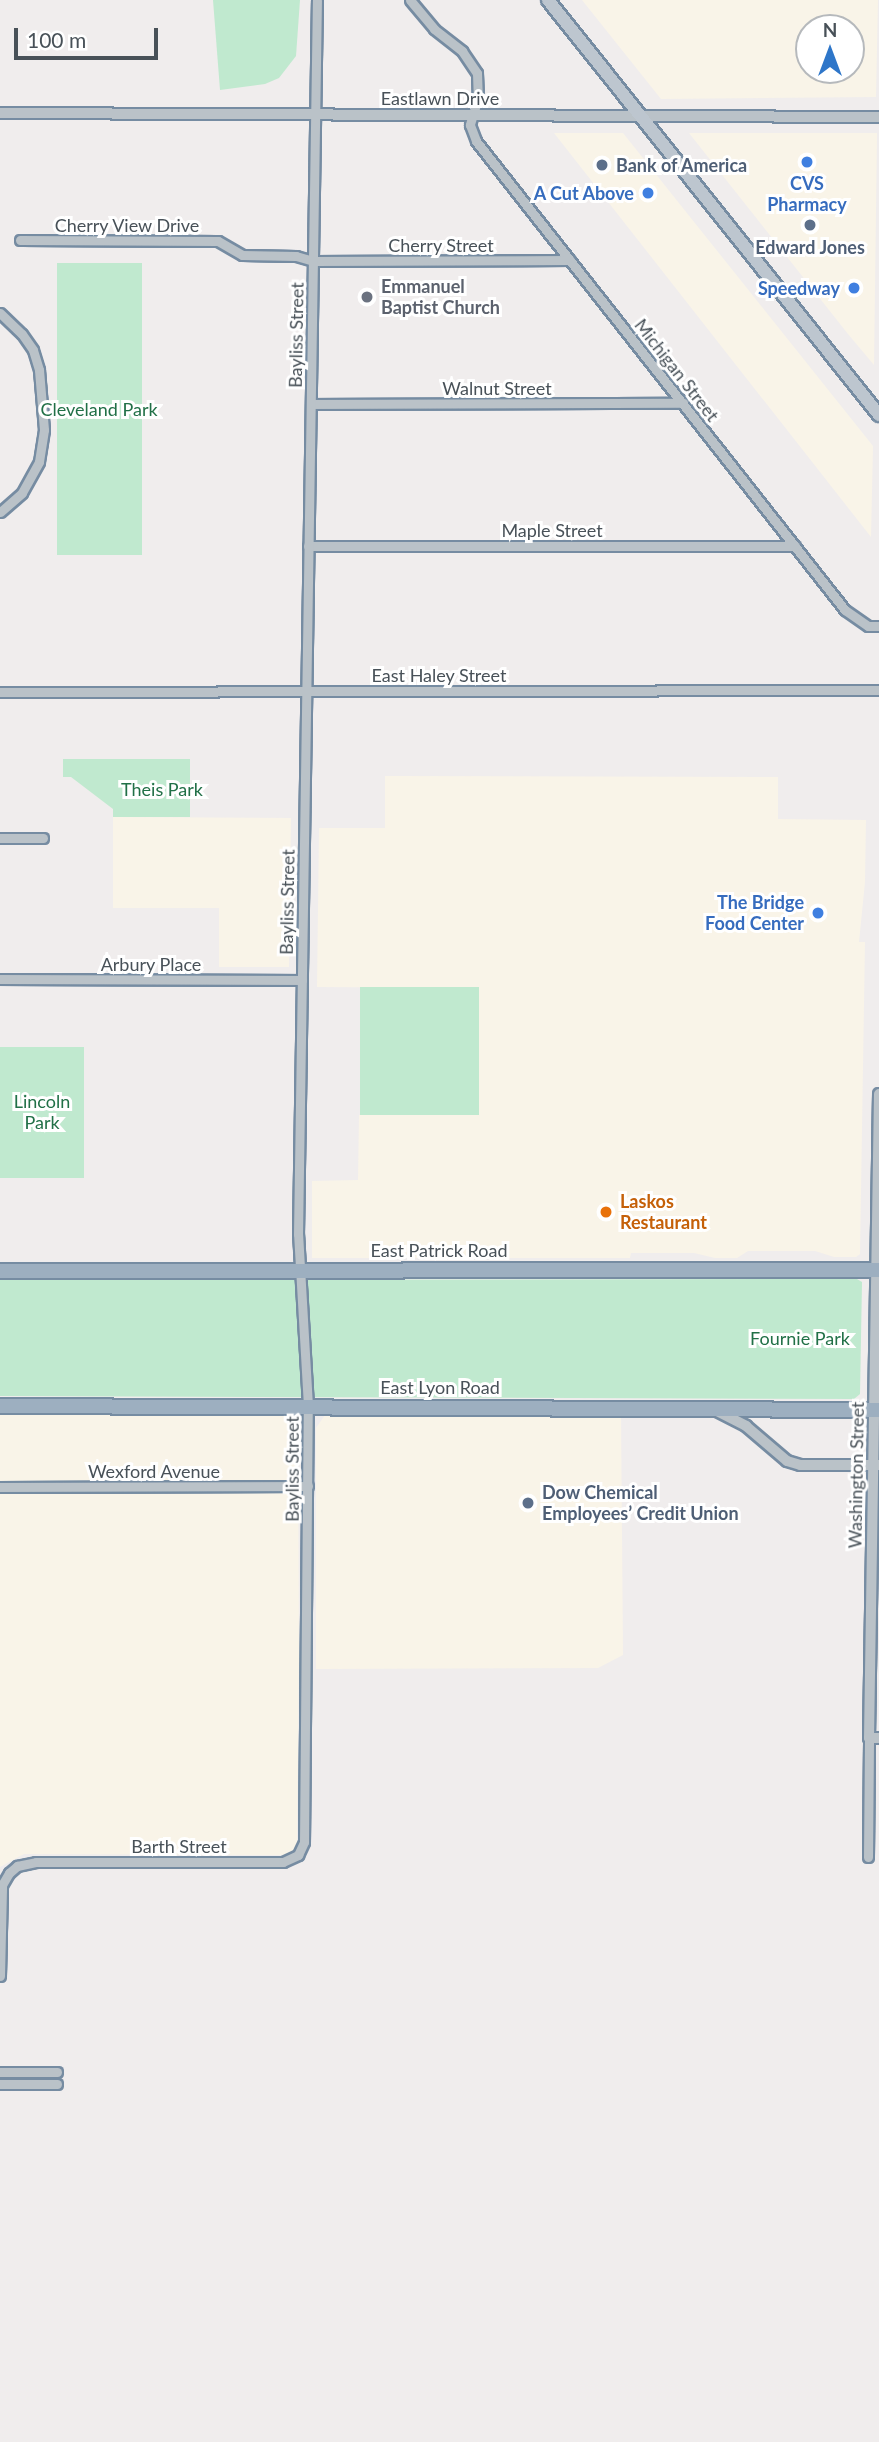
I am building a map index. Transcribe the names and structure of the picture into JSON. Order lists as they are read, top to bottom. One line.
{"streets":{"highway":["East Patrick Road","East Lyon Road"],"street":["Eastlawn Drive","Cherry View Drive","Cherry Street","Bayliss Street","Michigan Street","Walnut Street","Maple Street","East Haley Street","Arbury Place","Wexford Avenue","Washington Street","Barth Street"]},"crossings":[["Eastlawn Drive","Bayliss Street"],["Eastlawn Drive","Michigan Street"],["Cherry View Drive","Cherry Street"],["Cherry View Drive","Bayliss Street"],["Cherry Street","Bayliss Street"],["Cherry Street","Michigan Street"],["Bayliss Street","Walnut Street"],["Bayliss Street","Maple Street"],["Bayliss Street","East Haley Street"],["Bayliss Street","Arbury Place"],["Bayliss Street","East Patrick Road"],["Bayliss Street","East Lyon Road"],["Bayliss Street","Wexford Avenue"],["Bayliss Street","Barth Street"],["Michigan Street","Walnut Street"],["Michigan Street","Maple Street"],["East Patrick Road","Washington Street"],["East Lyon Road","Washington Street"]],"parks":["Cleveland Park","Theis Park","Lincoln Park","Fournie Park"],"places":["CVS Pharmacy","Bank of America","A Cut Above","Edward Jones","Speedway","Emmanuel Baptist Church","The Bridge Food Center","Laskos Restaurant","Dow Chemical Employees’ Credit Union"],"scale_bar":"100 m","north":"top"}
